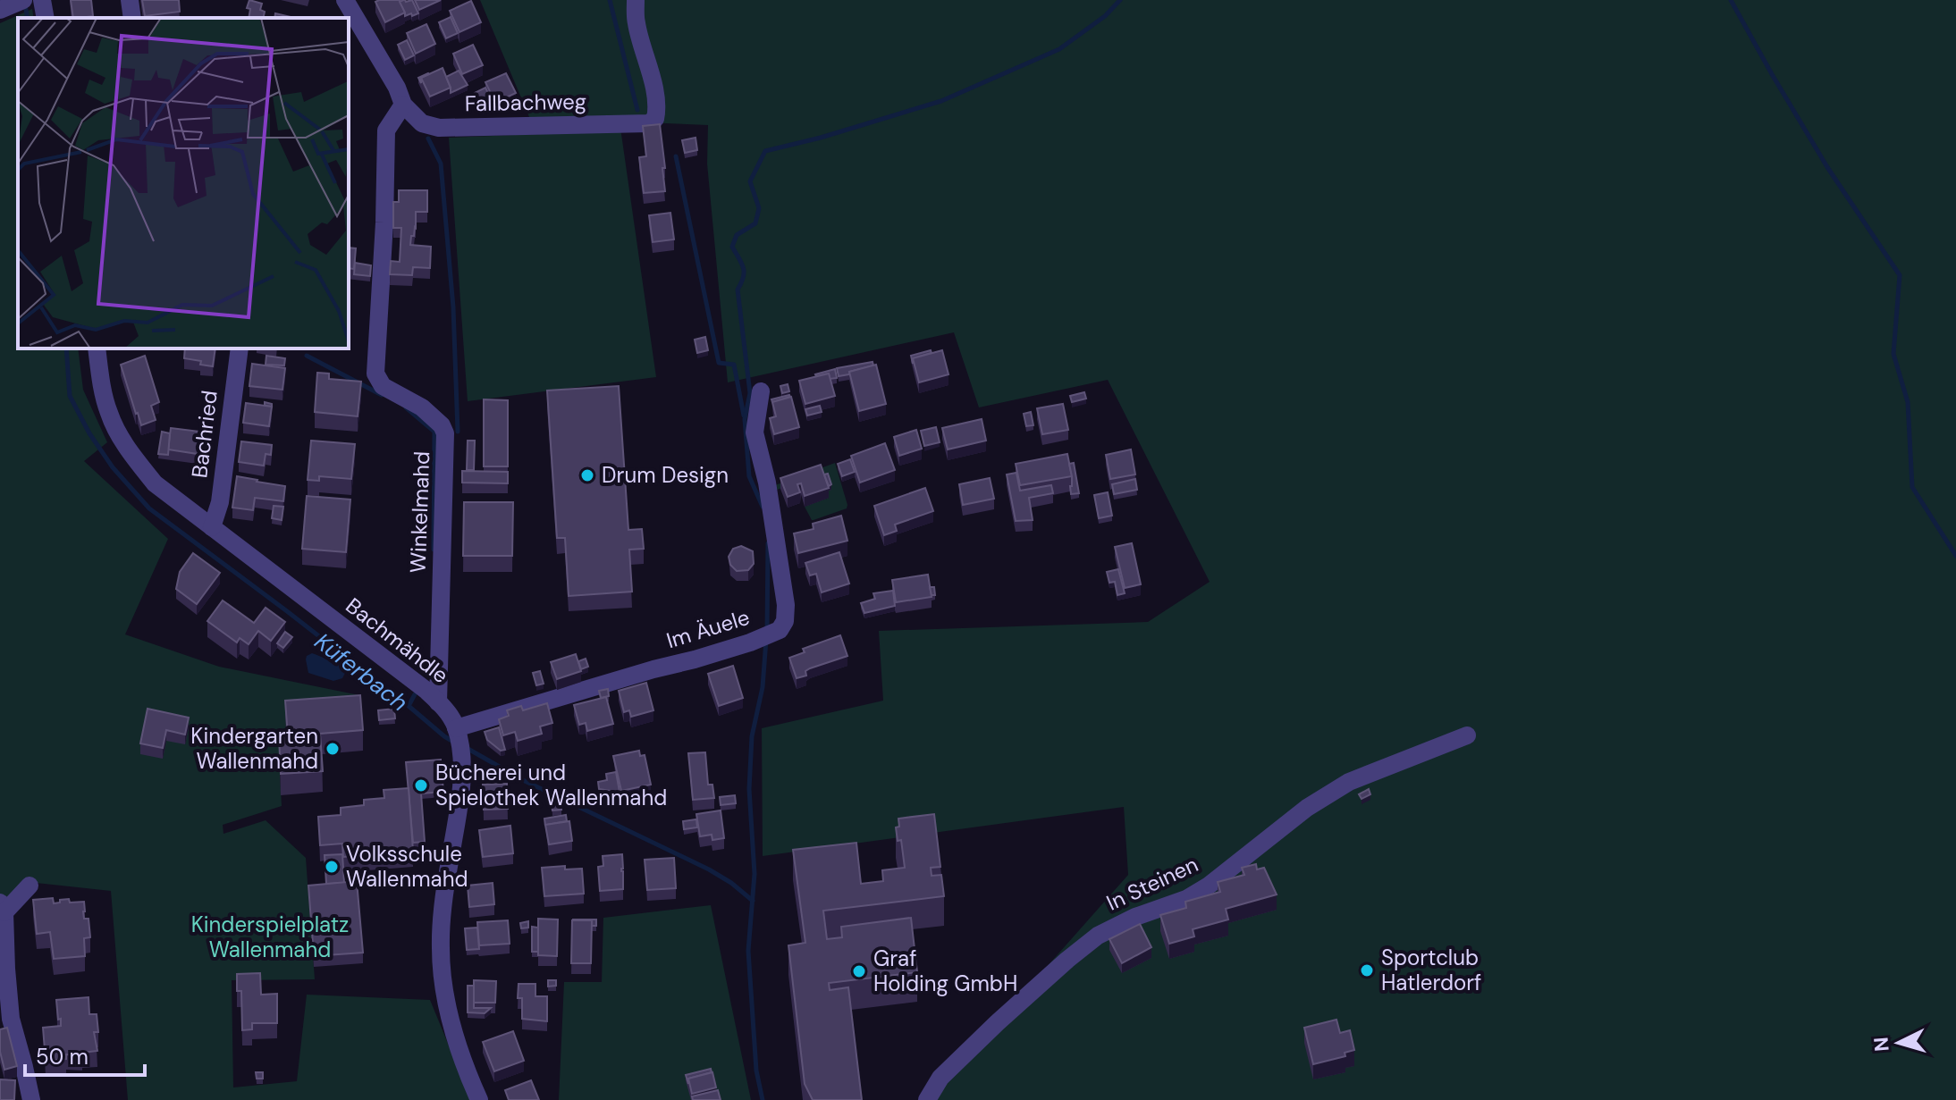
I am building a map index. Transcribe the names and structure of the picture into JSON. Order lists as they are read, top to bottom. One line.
{"streets":{"street":["Fallbachweg","Bachried","Winkelmahd","Im Äuele","Bachmähdle","In Steinen"]},"crossings":[["Fallbachweg","Winkelmahd"],["Bachried","Bachmähdle"],["Winkelmahd","Bachmähdle"],["Im Äuele","Bachmähdle"]],"water":["Küferbach"],"parks":["Kinderspielplatz Wallenmahd"],"places":["Drum Design","Kindergarten Wallenmahd","Bücherei und Spielothek Wallenmahd","Volksschule Wallenmahd","Sportclub Hatlerdorf","Graf Holding GmbH"],"scale_bar":"50 m","north":"left"}
